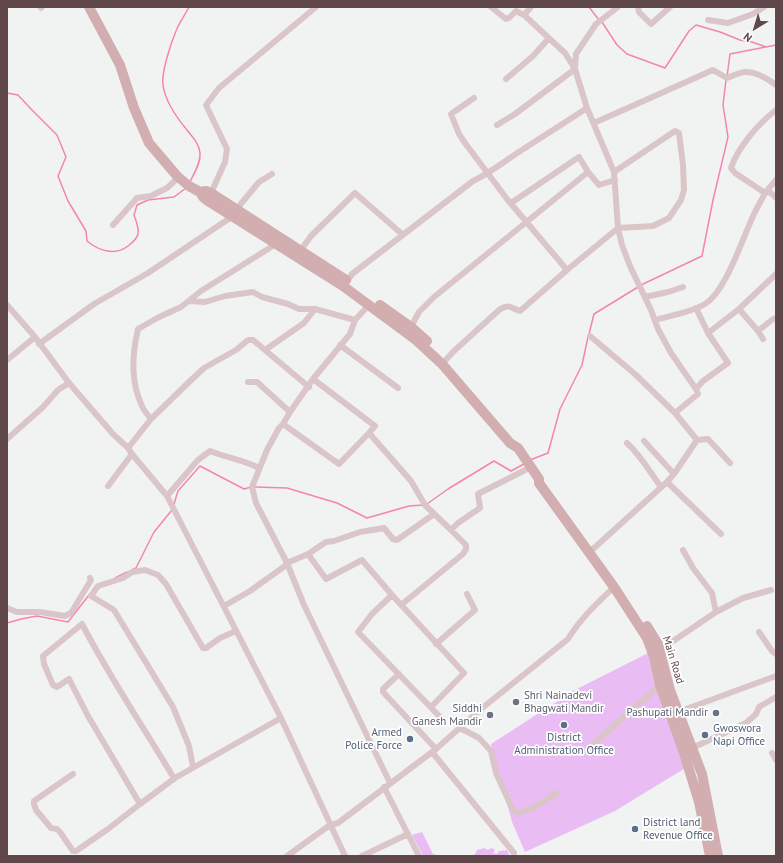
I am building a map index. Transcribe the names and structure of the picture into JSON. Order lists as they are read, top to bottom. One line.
{"streets":{"main road":["Main Road"]},"places":["Shri Nainadevi Bhagwati Mandir","Pashupati Mandir","Siddhi Ganesh Mandir","District Administration Office","Gwoswora Napi Office","Armed Police Force","District land Revenue Office"],"north":"bottom left"}
